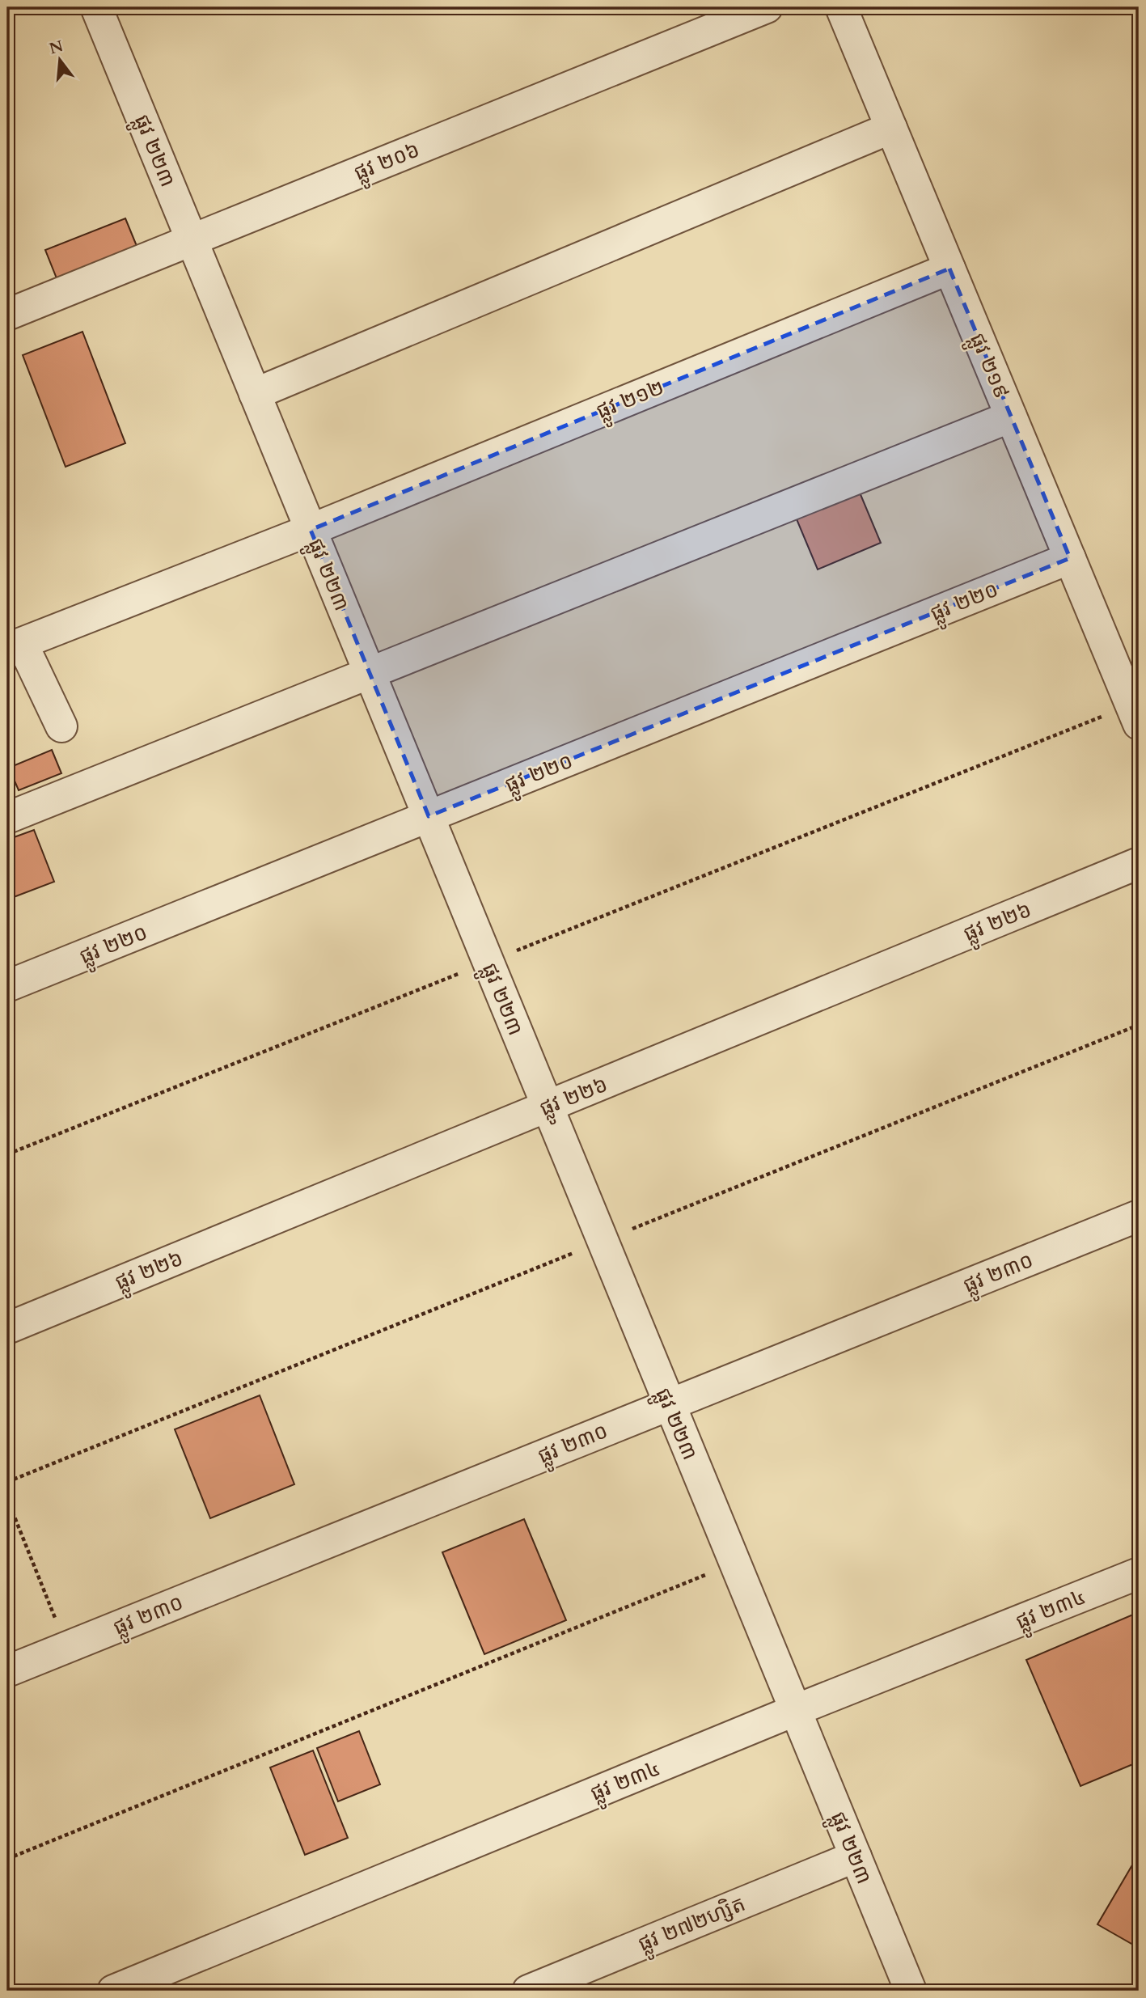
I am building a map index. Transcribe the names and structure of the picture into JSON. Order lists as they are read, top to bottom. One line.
{"streets":{"street":["ផ្លូវ ២២៣","ផ្លូវ ២០៦","ផ្លូវ ២១៩","ផ្លូវ ២១២","ផ្លូវ ២២០","ផ្លូវ ២២៦","ផ្លូវ ២៣០","ផ្លូវ ២៣៤","ផ្លូវ ២៧២ហ្សិត"]},"crossings":[["ផ្លូវ ២២៣","ផ្លូវ ២០៦"],["ផ្លូវ ២២៣","ផ្លូវ ២១២"],["ផ្លូវ ២២៣","ផ្លូវ ២២០"],["ផ្លូវ ២២៣","ផ្លូវ ២២៦"],["ផ្លូវ ២២៣","ផ្លូវ ២៣០"],["ផ្លូវ ២២៣","ផ្លូវ ២៣៤"],["ផ្លូវ ២២៣","ផ្លូវ ២៧២ហ្សិត"],["ផ្លូវ ២១៩","ផ្លូវ ២១២"],["ផ្លូវ ២១៩","ផ្លូវ ២២០"]],"north":"top"}
